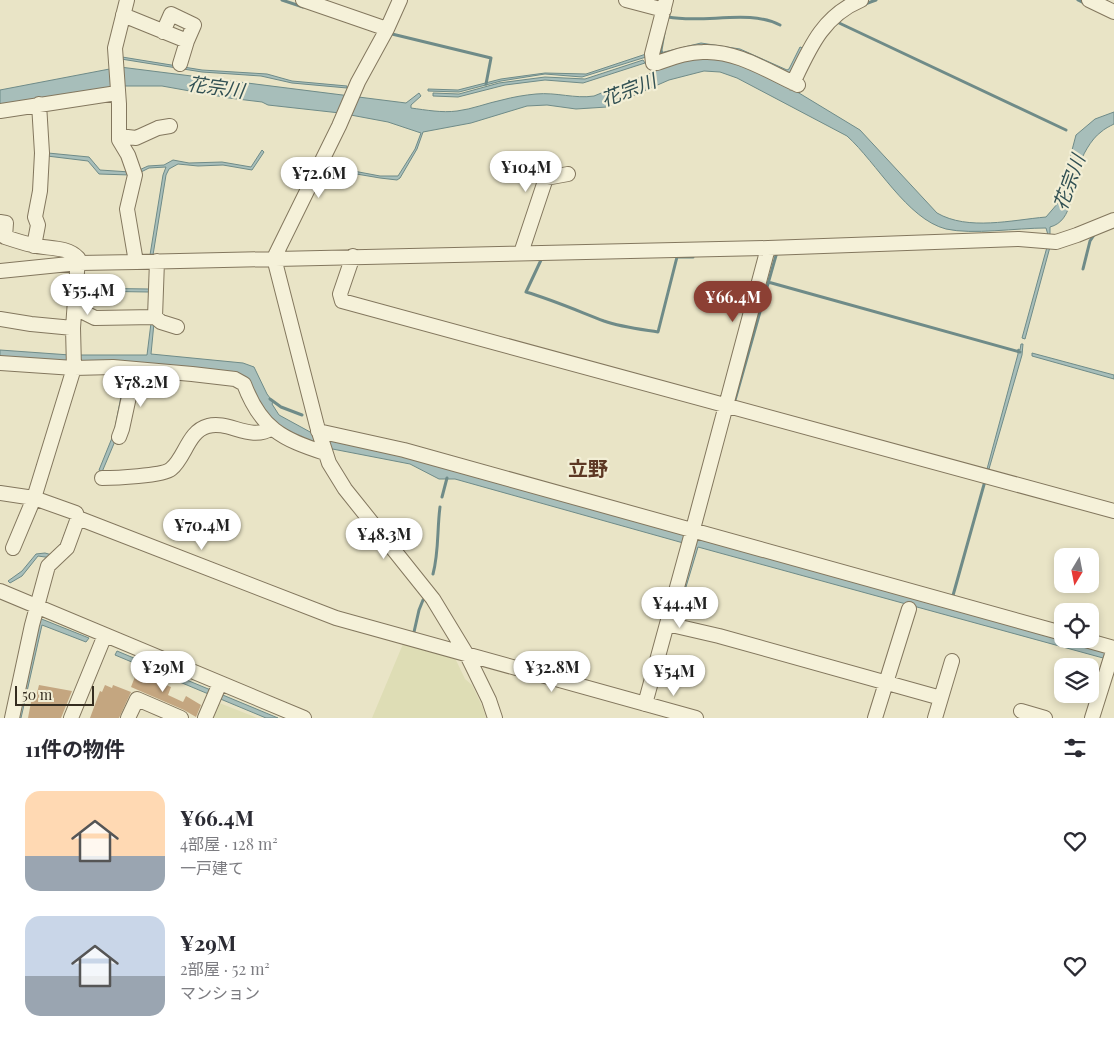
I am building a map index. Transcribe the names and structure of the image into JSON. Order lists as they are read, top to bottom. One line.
{"districts":["立野"],"water":["花宗川"],"scale_bar":"50 m","north":"bottom","page":{"price":["¥104M","¥72.6M","¥55.4M","¥66.4M","¥78.2M","¥70.4M","¥48.3M","¥44.4M","¥29M","¥32.8M","¥54M"],"scale":"50 m","heading":"11件の物件","list":[{"name":"¥66.4M","note":"4部屋 · 128 m² · 一戸建て"},{"name":"¥29M","note":"2部屋 · 52 m² · マンション"}]}}
